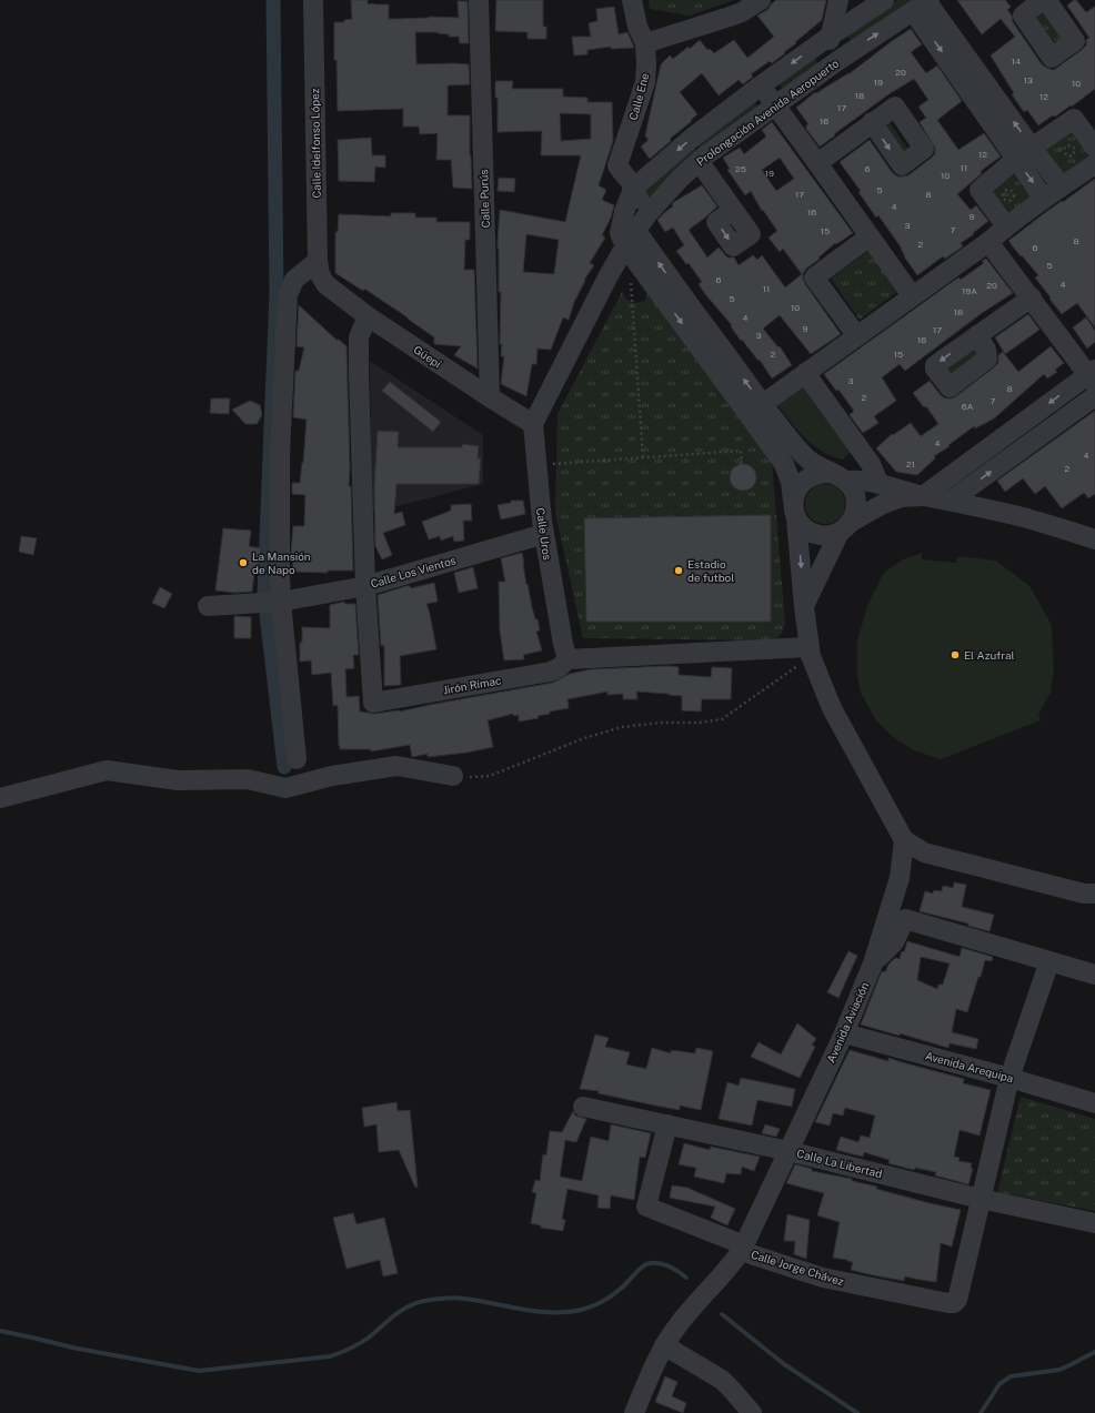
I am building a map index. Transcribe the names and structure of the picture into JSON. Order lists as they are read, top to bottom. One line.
{"streets":{"street":["Calle Ene","Prolongación Avenida Aeropuerto","Calle Idelfonso López","Calle Purús","Güepí","Calle Uros","Calle Los Vientos","Jirón Rímac","Avenida Aviación","Avenida Arequipa","Calle La Libertad","Calle Jorge Chávez"]},"crossings":[["Calle Ene","Prolongación Avenida Aeropuerto"],["Prolongación Avenida Aeropuerto","Güepí"],["Prolongación Avenida Aeropuerto","Calle Uros"],["Calle Idelfonso López","Güepí"],["Calle Purús","Güepí"],["Güepí","Calle Uros"],["Calle Uros","Calle Los Vientos"],["Calle Uros","Jirón Rímac"],["Calle Los Vientos","Jirón Rímac"],["Avenida Aviación","Avenida Arequipa"],["Avenida Aviación","Calle La Libertad"],["Avenida Aviación","Calle Jorge Chávez"],["Calle La Libertad","Calle Jorge Chávez"]],"places":["La Mansión de Napo","Estadio de futbol","El Azufral"],"house_numbers":["14","20","13","19","10","18","12","17","16","12","11","25","6","19","10","5","17","8","4","16","9","3","7","15","8","2","6","5","6","4","20","11","19A","5","10","18","4","9","17","3","16","2","15","3","8","2","7","6A","4","4","21","2"]}
